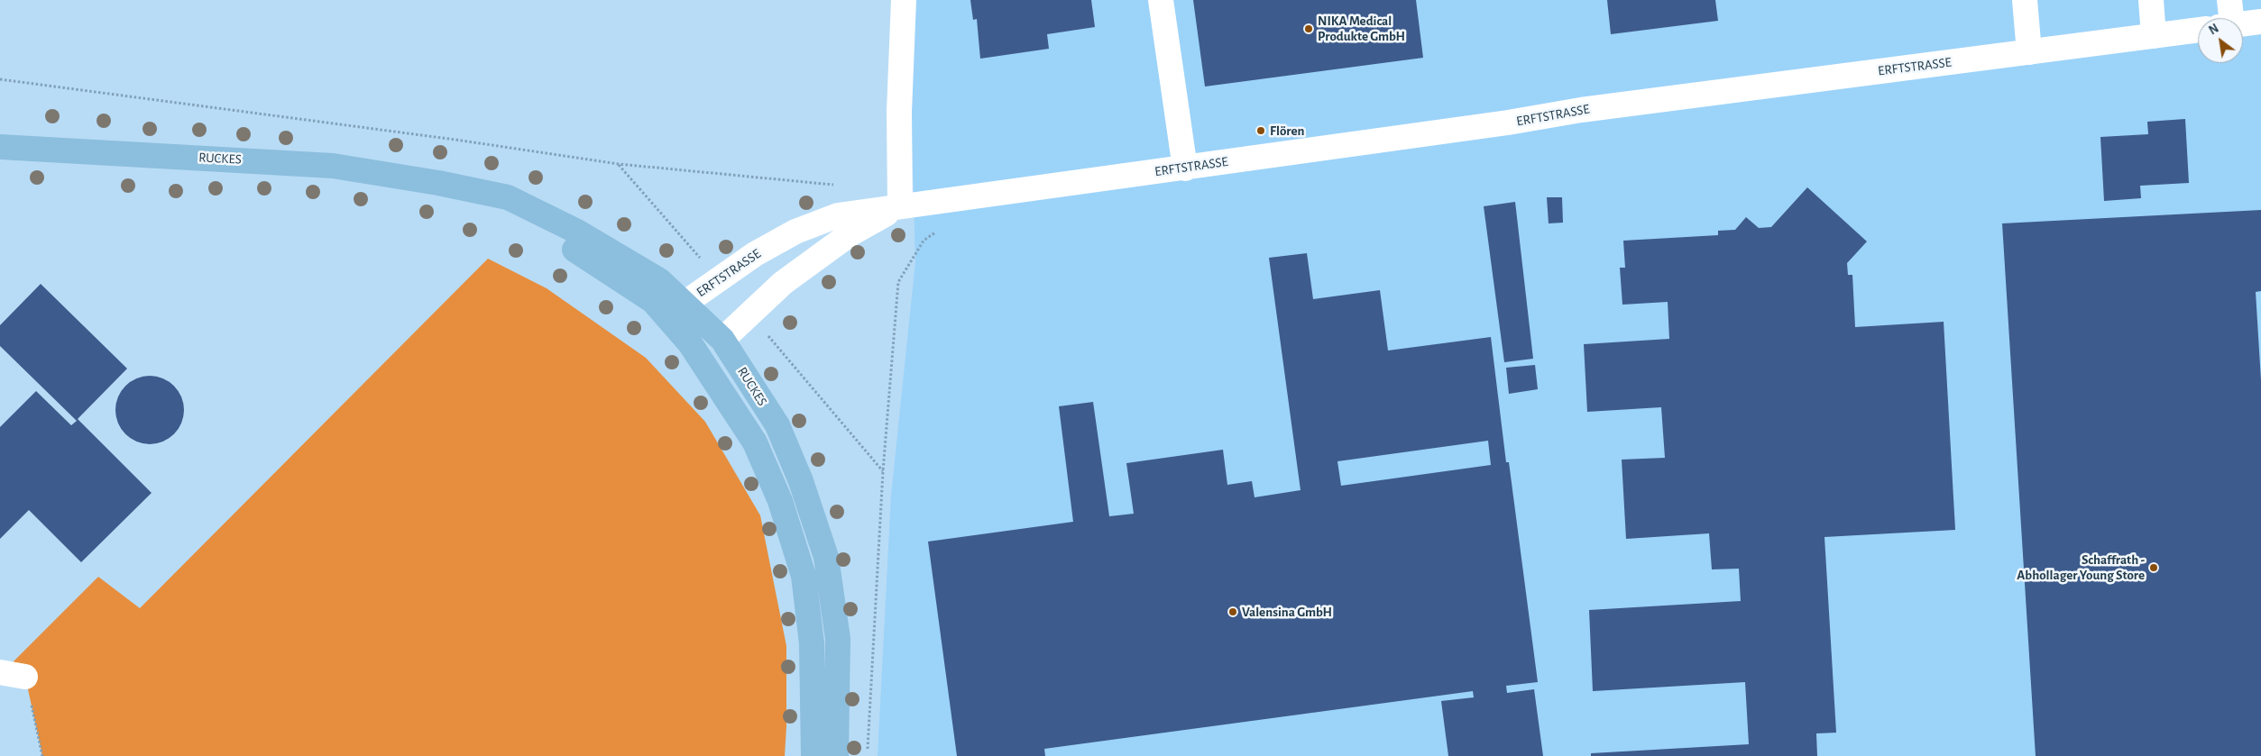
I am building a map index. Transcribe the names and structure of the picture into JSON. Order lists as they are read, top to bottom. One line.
{"streets":{"main road":["ERFTSTRASSE","RUCKES"]},"crossings":[["ERFTSTRASSE","RUCKES"]],"places":["NIKA Medical Produkte GmbH","Flören","Schaffrath - Abhollager Young Store","Valensina GmbH"],"north":"top left"}
